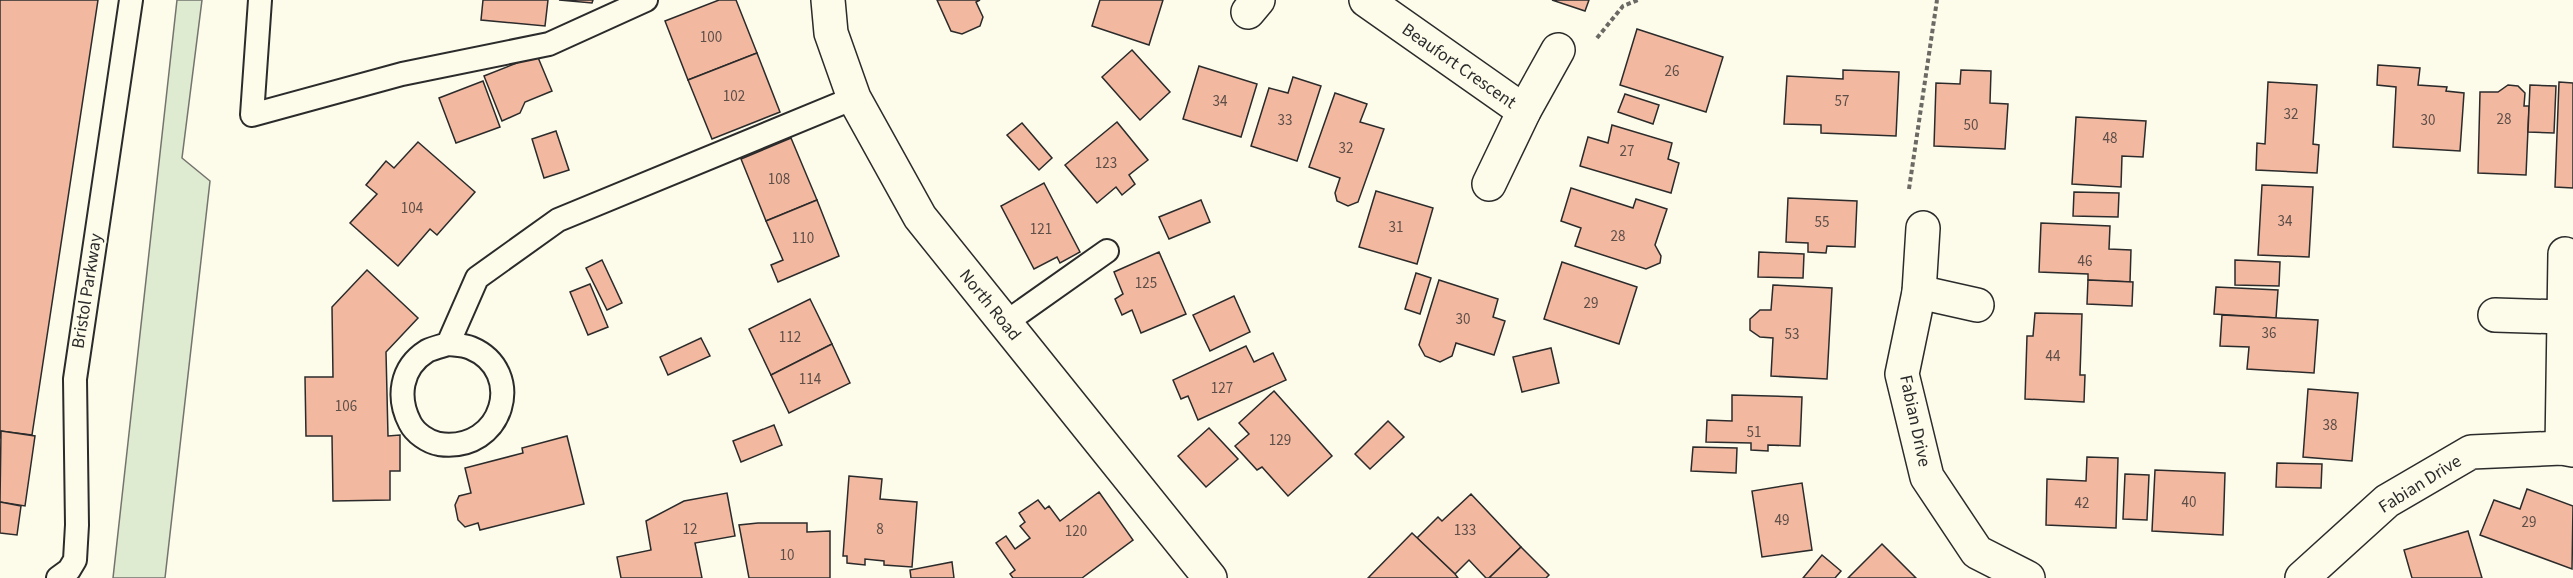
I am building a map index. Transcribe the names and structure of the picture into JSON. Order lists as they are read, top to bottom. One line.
{"streets":{"street":["Beaufort Crescent","North Road","Fabian Drive"],"lane":["Bristol Parkway"]},"house_numbers":["100","26","102","34","57","32","28","33","30","50","48","32","27","123","108","104","34","55","31","121","28","110","46","125","29","30","36","53","112","44","114","127","106","38","51","129","40","42","49","29","12","8","133","120","10"]}
